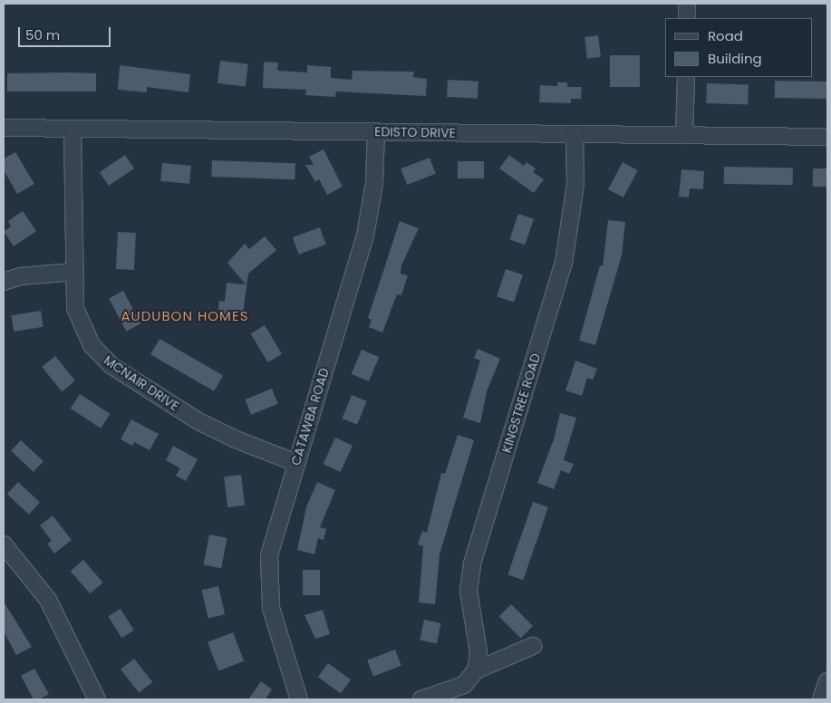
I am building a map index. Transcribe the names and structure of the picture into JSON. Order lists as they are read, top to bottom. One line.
{"streets":{"street":["EDISTO DRIVE","MCNAIR DRIVE","KINGSTREE ROAD","CATAWBA ROAD"]},"crossings":[["EDISTO DRIVE","MCNAIR DRIVE"],["EDISTO DRIVE","KINGSTREE ROAD"],["EDISTO DRIVE","CATAWBA ROAD"],["MCNAIR DRIVE","CATAWBA ROAD"]],"districts":["AUDUBON HOMES"],"legend":["Road","Building"],"scale_bar":"50 m"}
